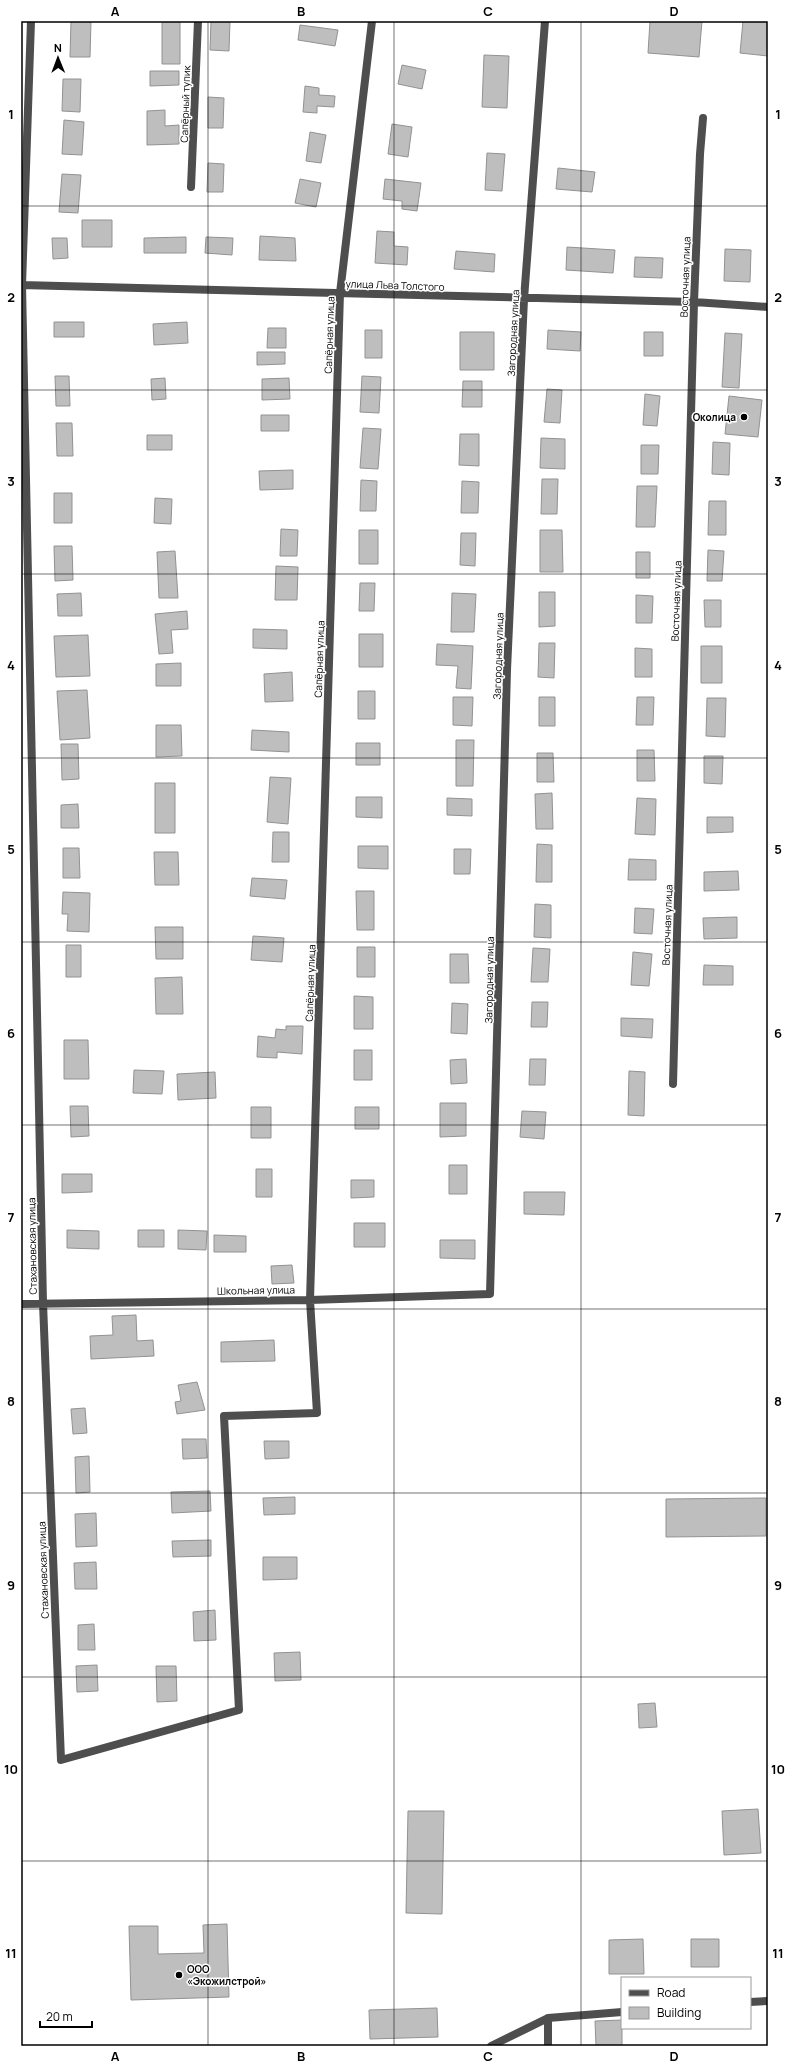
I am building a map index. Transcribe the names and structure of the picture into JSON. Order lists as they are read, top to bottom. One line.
{"streets":{"street":["Сапёрный тупик","Восточная улица","улица Льва Толстого","Загородная улица","Сапёрная улица","Стахановская улица","Школьная улица"]},"crossings":[["Восточная улица","улица Льва Толстого"],["улица Льва Толстого","Загородная улица"],["улица Льва Толстого","Сапёрная улица"],["улица Льва Толстого","Стахановская улица"],["Загородная улица","Школьная улица"],["Сапёрная улица","Стахановская улица"],["Сапёрная улица","Школьная улица"],["Стахановская улица","Школьная улица"]],"places":["Околица","ООО «Экожилстрой»"],"legend":["Road","Building"],"scale_bar":"20 m","north":"top","grid":{"columns":["A","B","C","D"],"rows":["1","2","3","4","5","6","7","8","9","10","11"]}}
